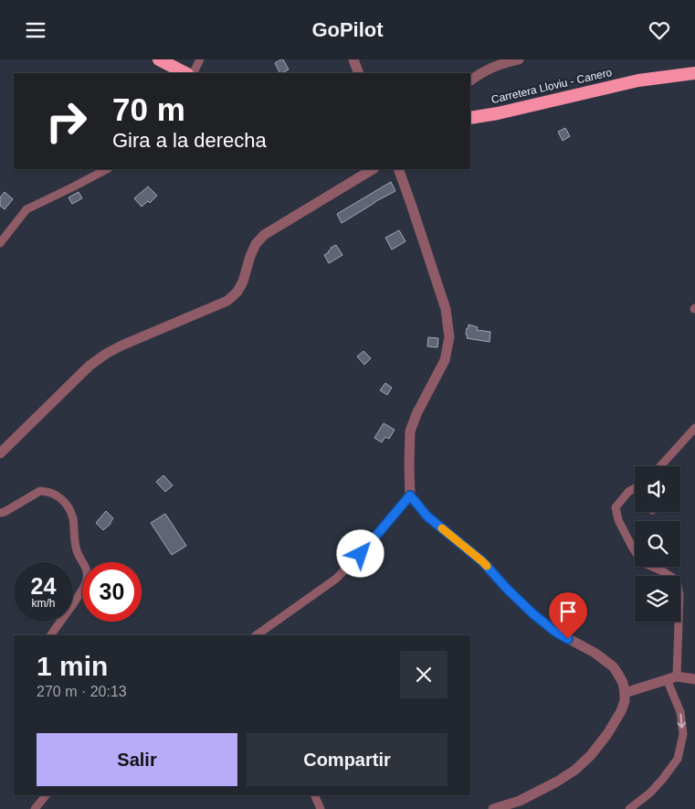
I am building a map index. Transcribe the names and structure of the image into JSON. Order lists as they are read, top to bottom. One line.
{"streets":{"highway":["Carretera Lloviu - Canero"]},"page":{"header":"GoPilot","turn":["70 m","Gira a la derecha"],"speed":"24 km/h","limit":"30","heading":["1 min","270 m · 20:13"],"buttons":["Salir","Compartir"]}}
